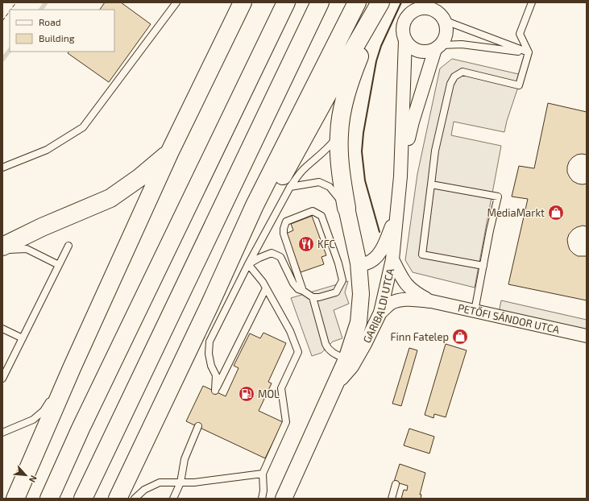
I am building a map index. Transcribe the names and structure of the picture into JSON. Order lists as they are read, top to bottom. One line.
{"streets":{"street":["GARIBALDI UTCA","PETŐFI SÁNDOR UTCA"]},"crossings":[["GARIBALDI UTCA","PETŐFI SÁNDOR UTCA"]],"places":{"shop":["MediaMarkt","Finn Fatelep"],"restaurant":["KFC"],"fuel station":["MOL"]},"legend":["Road","Building"],"north":"bottom right"}
